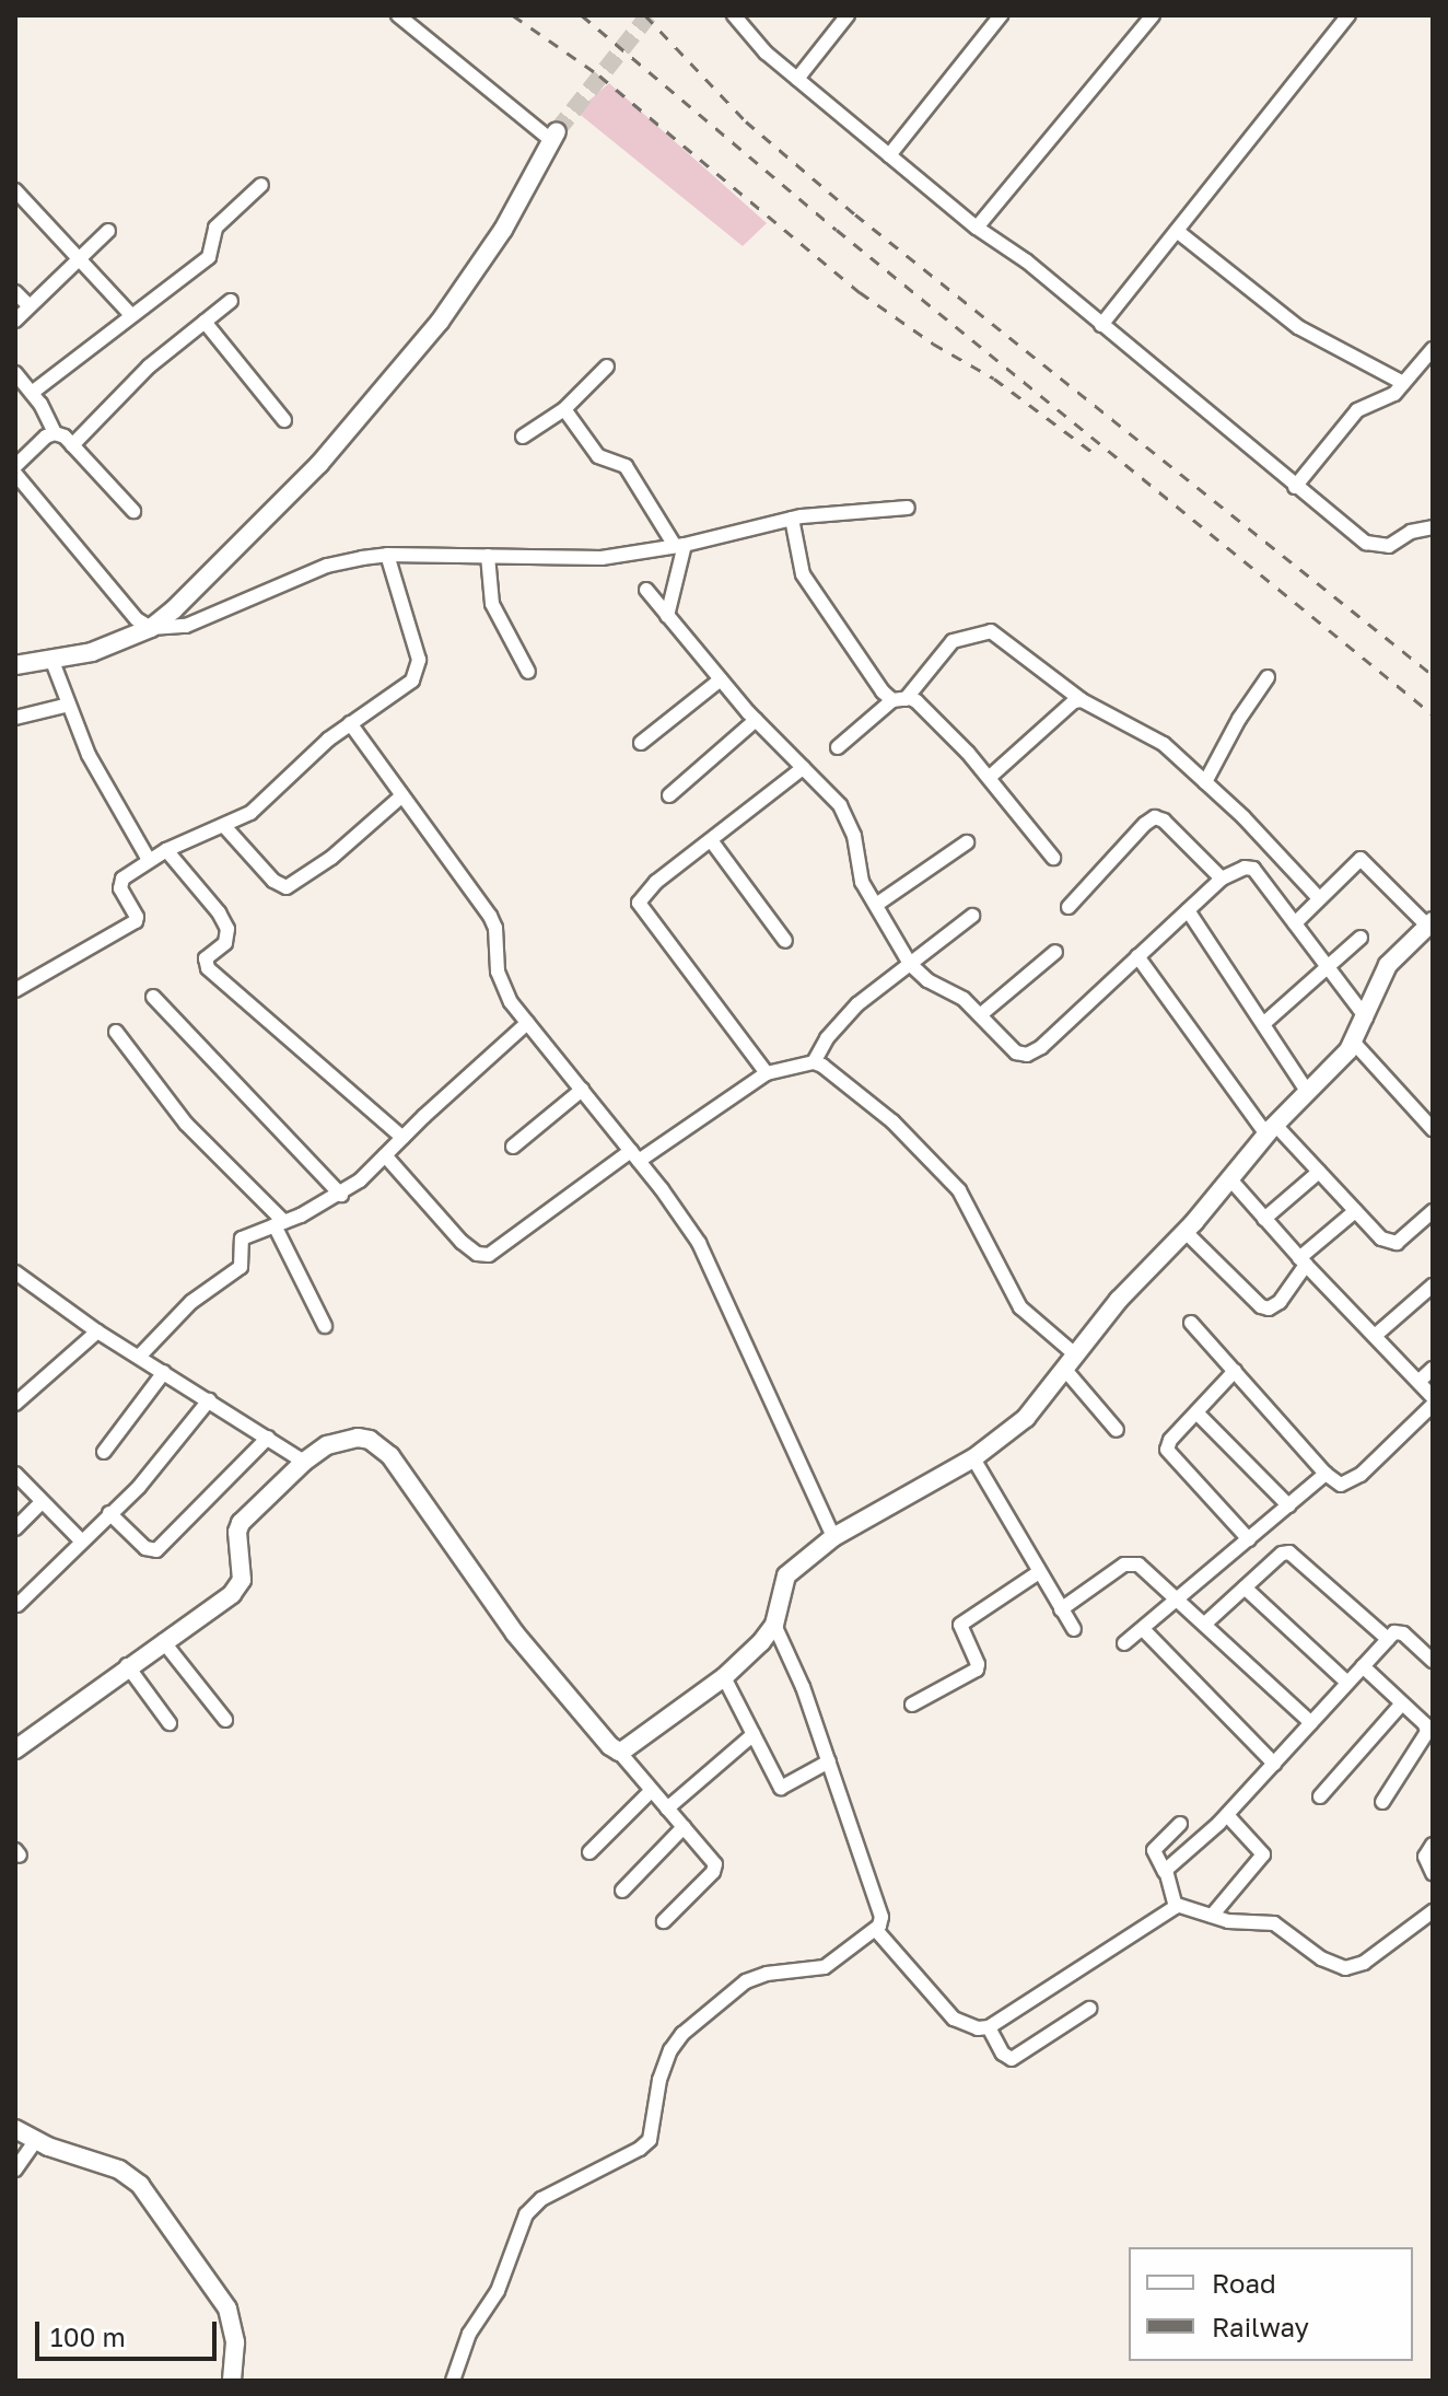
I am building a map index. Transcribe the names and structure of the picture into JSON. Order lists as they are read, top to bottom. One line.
{"legend":["Road","Railway"],"scale_bar":"100 m"}
